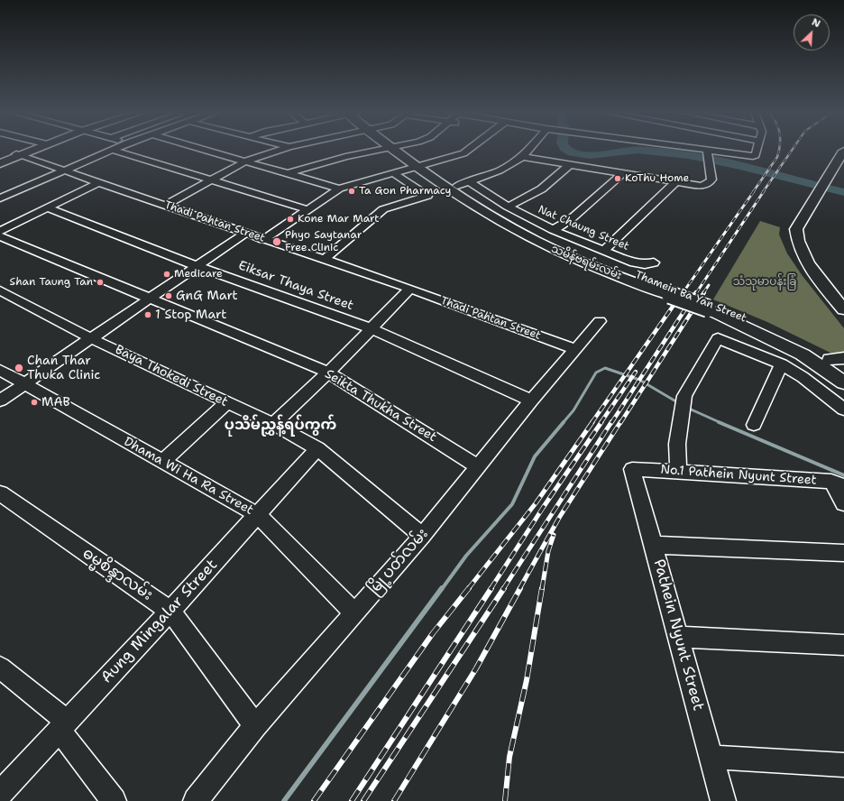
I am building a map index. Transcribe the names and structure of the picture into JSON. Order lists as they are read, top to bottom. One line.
{"streets":{"main road":["သမိန်ဗရမ်းလမ်း","Thamein Ba Yan Street"],"street":["Thadi Pahtan Street","Nat Chaung Street","Eiksar Thaya Street","Baya Thokedi Street","Seikta Thukha Street","No.1 Pathein Nyunt Street","Dhama Wi Ha Ra Street","မြို့ပတ်လမ်း","ဓမ္မစိန္ဒာလမ်း","Aung Mingalar Street","Pathein Nyunt Street"]},"crossings":[["Thadi Pahtan Street","မြို့ပတ်လမ်း"],["Nat Chaung Street","Thamein Ba Yan Street"],["သမိန်ဗရမ်းလမ်း","Thamein Ba Yan Street"],["Eiksar Thaya Street","မြို့ပတ်လမ်း"],["Baya Thokedi Street","မြို့ပတ်လမ်း"],["Baya Thokedi Street","Aung Mingalar Street"],["Seikta Thukha Street","မြို့ပတ်လမ်း"],["No.1 Pathein Nyunt Street","Pathein Nyunt Street"],["Dhama Wi Ha Ra Street","မြို့ပတ်လမ်း"],["Dhama Wi Ha Ra Street","Aung Mingalar Street"],["မြို့ပတ်လမ်း","ဓမ္မစိန္ဒာလမ်း"],["ဓမ္မစိန္ဒာလမ်း","Aung Mingalar Street"]],"districts":["ပုသိမ်ညွှန့်ရပ်ကွက်"],"parks":["သံသုမာပန်းခြံ"],"places":["KoThu Home","Ta Gon Pharmacy","Kone Mar Mart","Phyo Saytanar Free Clinic","Medicare","Shan Taung Tan","GnG Mart","1 Stop Mart","Chan Thar Thuka Clinic","MAB"],"north":"top right"}
